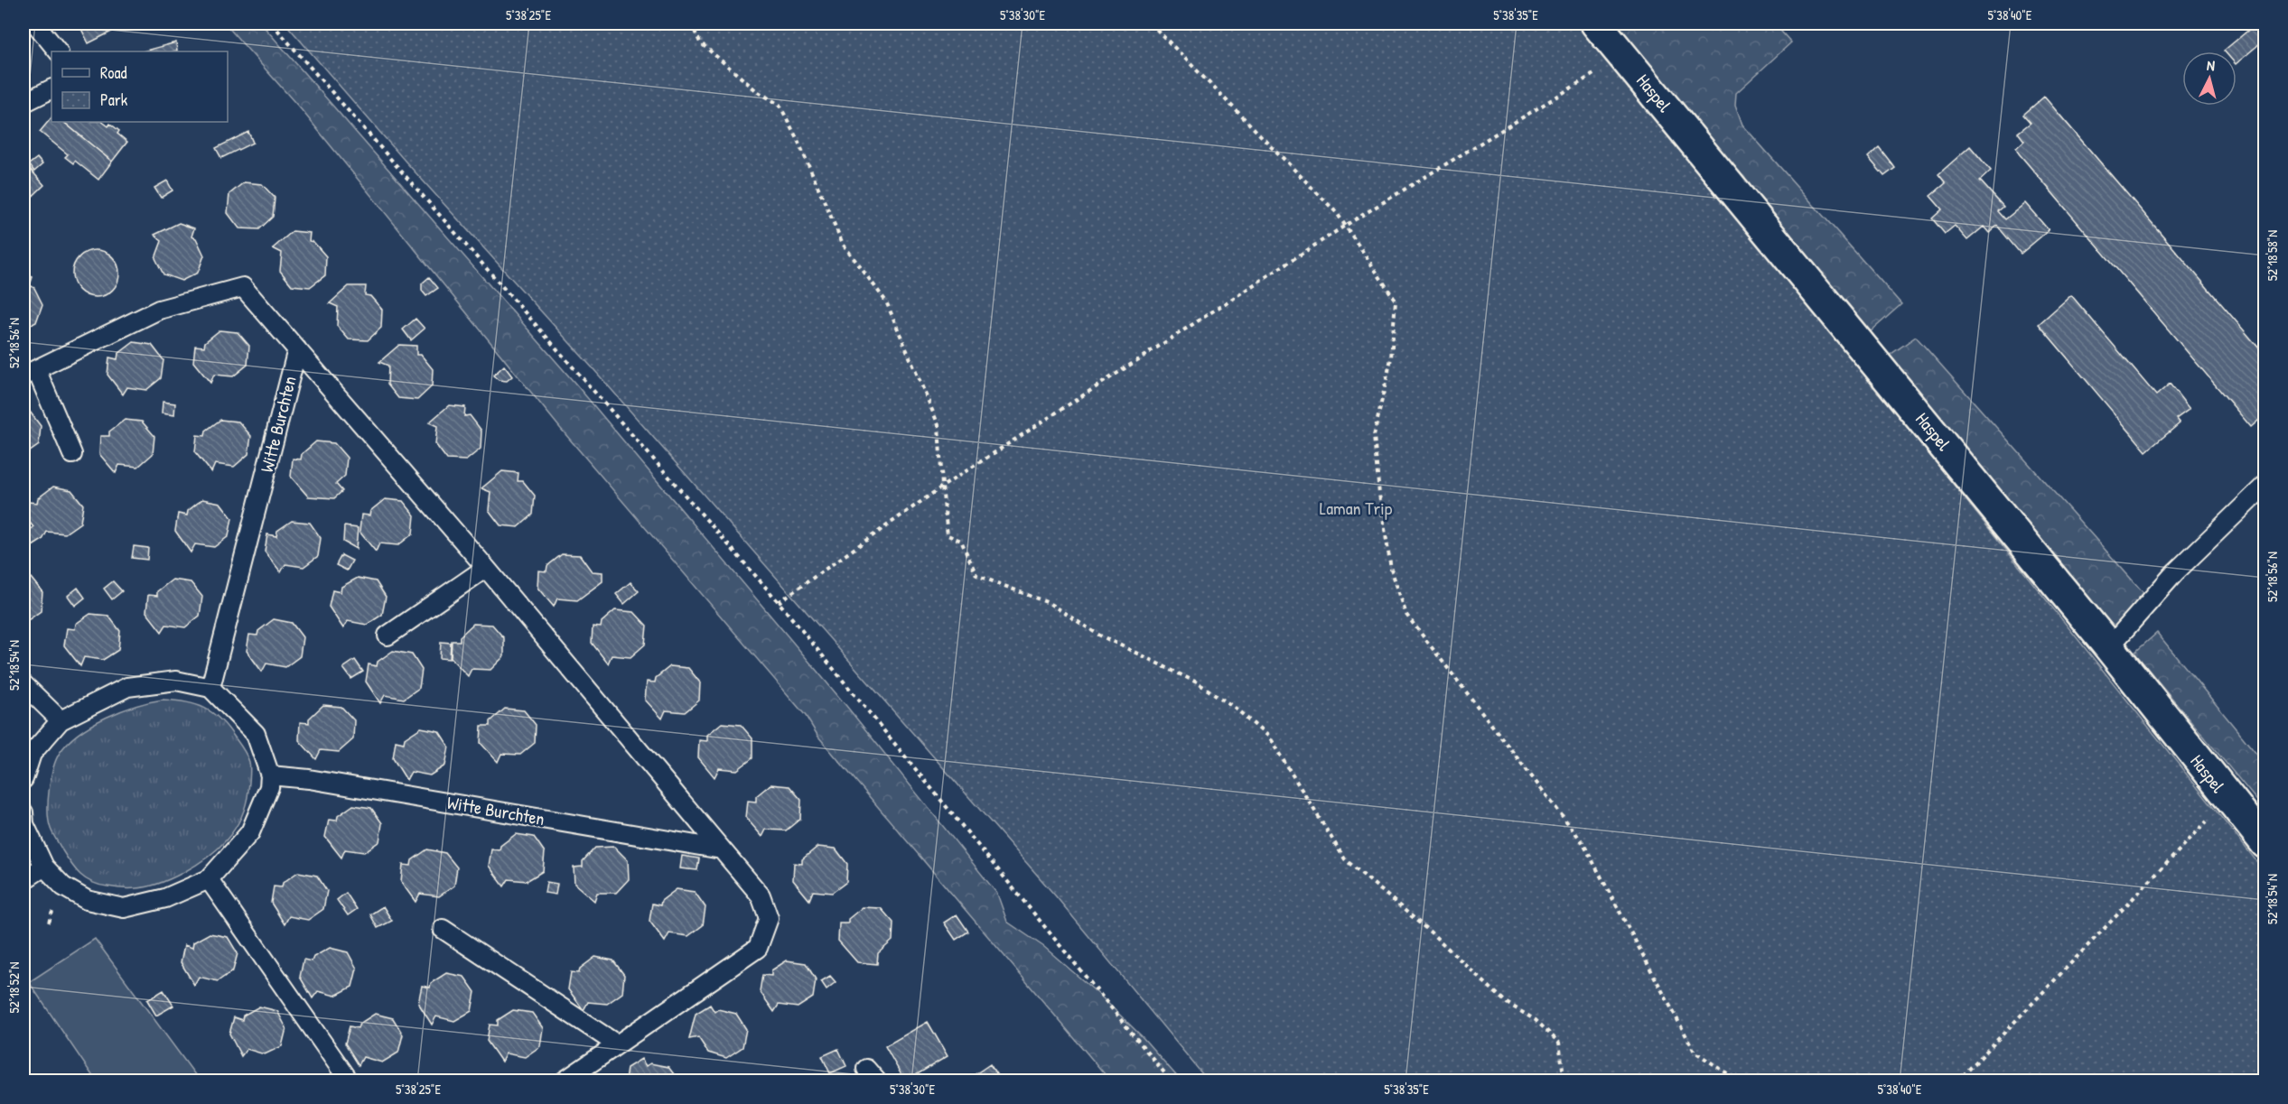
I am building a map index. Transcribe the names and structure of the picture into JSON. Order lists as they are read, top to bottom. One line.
{"streets":{"street":["Haspel"],"lane":["Witte Burchten"]},"parks":["Laman Trip"],"legend":["Road","Park"],"north":"top","coordinates":["5°38'25\"E","5°38'30\"E","5°38'35\"E","5°38'40\"E","52°18'58\"N","52°18'56\"N","52°18'54\"N","52°18'52\"N"]}
